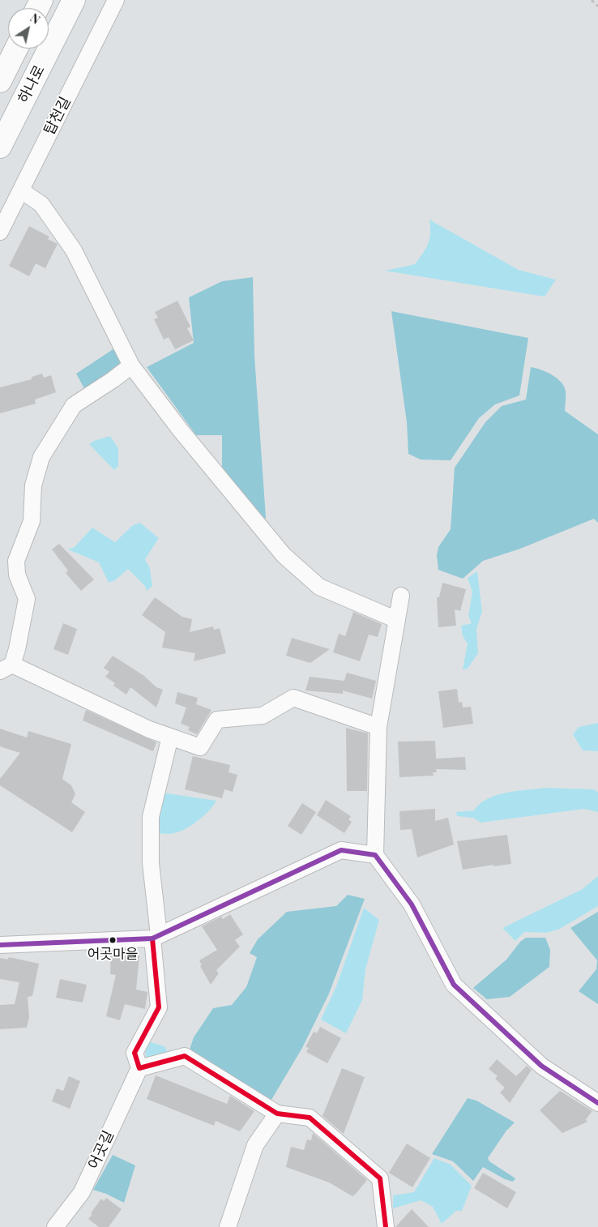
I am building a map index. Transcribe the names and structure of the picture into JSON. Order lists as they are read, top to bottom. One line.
{"streets":{"street":["하나로","탑천길","어곳길"]},"places":["어곳마을"],"north":"top right"}
